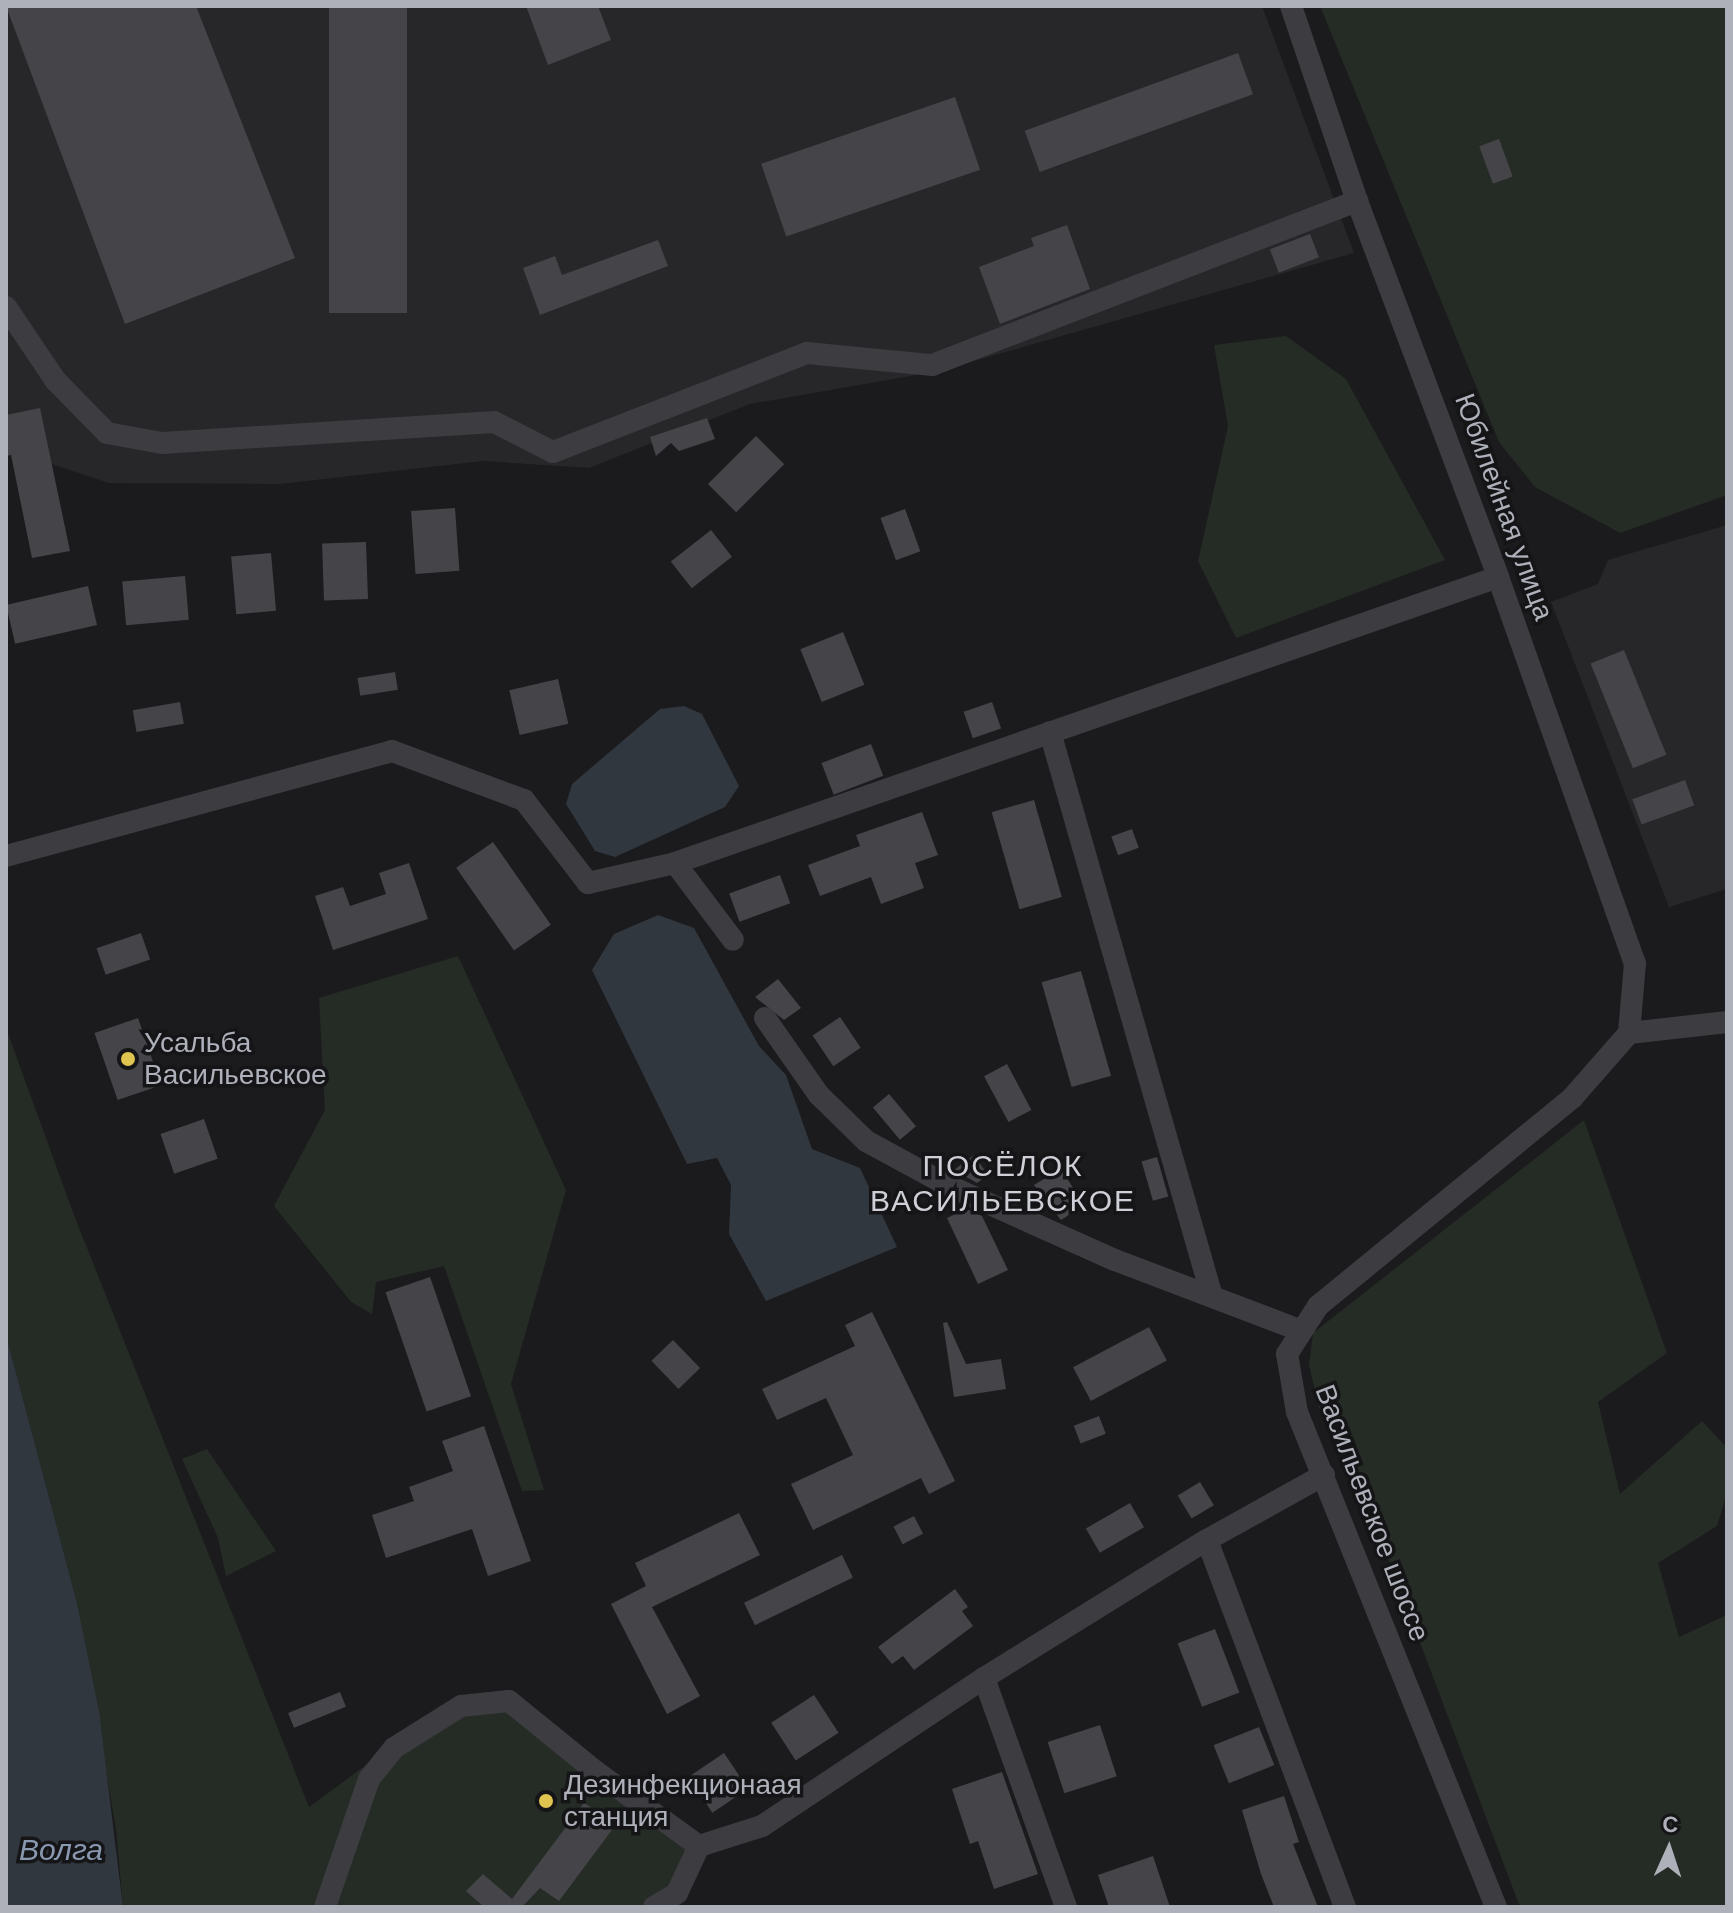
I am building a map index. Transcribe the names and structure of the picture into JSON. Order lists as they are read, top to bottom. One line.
{"streets":{"street":["Юбилейная улица","Васильевское шоссе"]},"crossings":[["Юбилейная улица","Васильевское шоссе"]],"districts":["ПОСЁЛОК ВАСИЛЬЕВСКОЕ"],"water":["Волга"],"places":["Усальба Васильевское","Дезинфекционаая станция"],"north":"top"}
